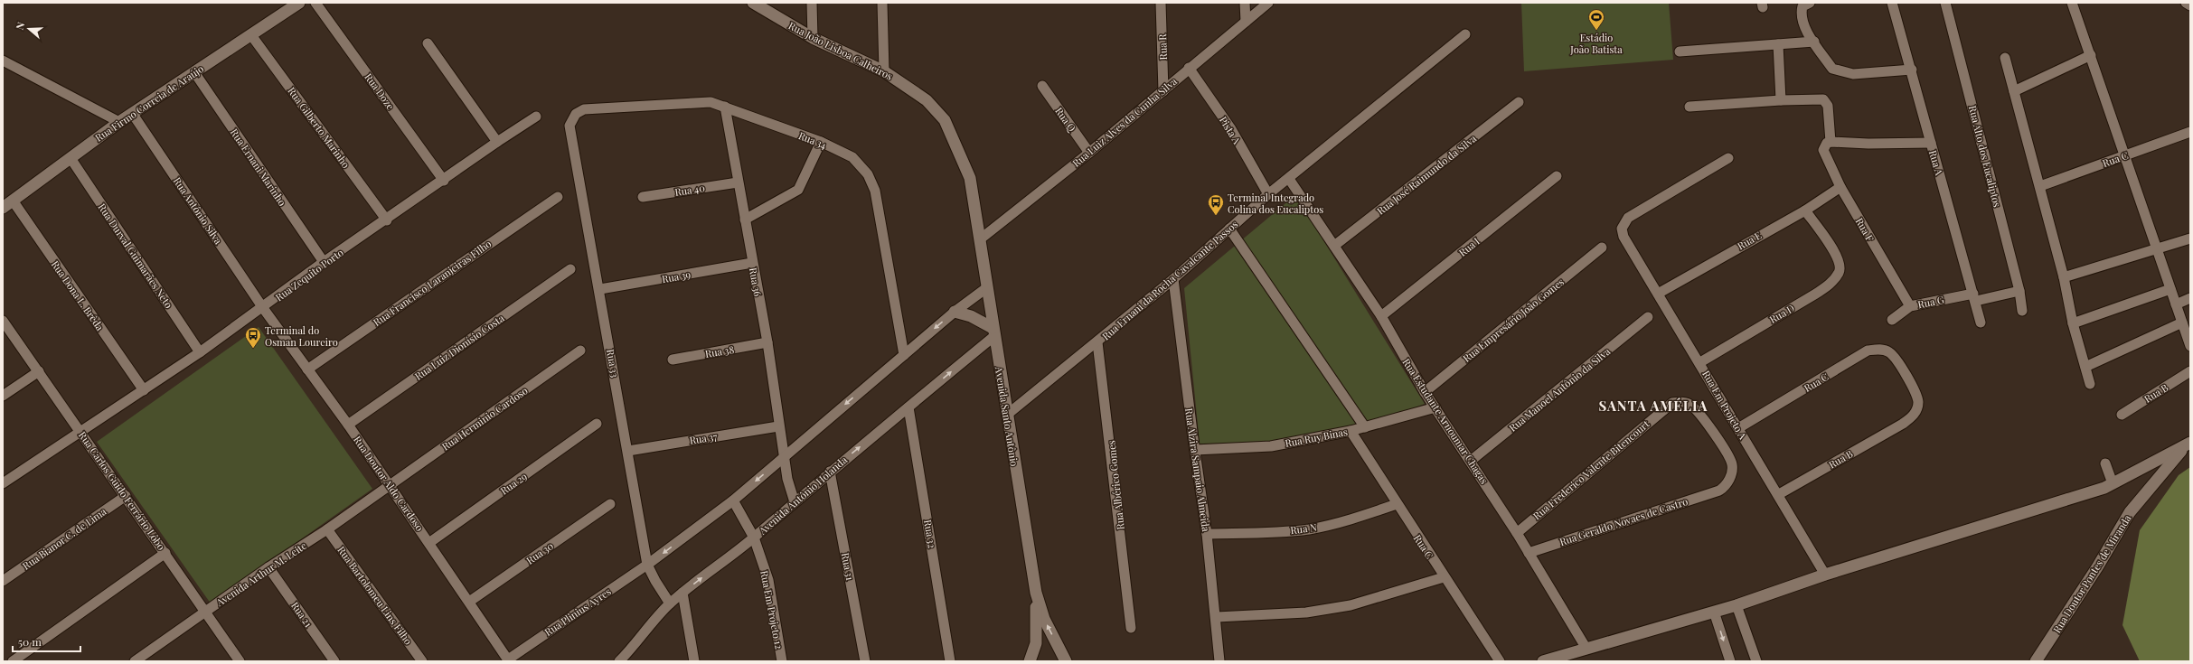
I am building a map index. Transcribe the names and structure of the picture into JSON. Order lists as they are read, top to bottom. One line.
{"streets":{"street":["Rua R","Rua João Lisboa Calheiros","Rua Doze","Rua Firmo Correia de Araújo","Rua Q","Rua Luiz Alves da Cunha Silva","Rua Gilberto Marinho","Pista A","Rua 34","Rua Alto dos Eucaliptos","Rua C","Rua A","Rua Ernani Marinho","Rua José Raimundo da Silva","Rua 40","Rua Antônio Silva","Rua F","Rua E","Rua I","Rua Durval Guimarães Neto","Rua Zequito Porto","Rua 39","Rua Ernani da Rocha Cavalcante Passos","Rua 36","Rua Francisco Laranjeiras Filho","Rua Dona L. Brêda","Rua G","Rua D","Rua Empresário João Gomes","Rua Luiz Dionísio Costa","Rua 38","Rua 33","Rua Manoel Antônio da Silva","Rua B","Rua Em Projeto A","Avenida Santo Antônio","Rua Herminio Cardoso","Rua Estudante Arnoumar Chagas","Rua Ruy Binas","Rua 37","Rua Alzira Sampaio Almeida","Rua Frederico Valente Bitencourt","Rua Doutor Aldo Cardoso","Rua 29","Rua Albérico Gomes","Rua Carlos Guido Ferrário Lôbo","Avenida Antônio Holanda","Rua Geraldo Novaes de Castro","Rua N","Rua 32","Rua Bianor C. de Lima","Rua 30","Rua 31","Avenida Arthur M. Leite","Rua Doutor Pontes de Miranda","Rua Bartolomeu Lins Filho","Rua Em Projeto 12","Rua Plinius Ayres","Rua 21"]},"crossings":[["Rua R","Rua Luiz Alves da Cunha Silva"],["Rua João Lisboa Calheiros","Rua Luiz Alves da Cunha Silva"],["Rua João Lisboa Calheiros","Avenida Santo Antônio"],["Rua Doze","Rua Zequito Porto"],["Rua Firmo Correia de Araújo","Rua Gilberto Marinho"],["Rua Firmo Correia de Araújo","Rua Ernani Marinho"],["Rua Firmo Correia de Araújo","Rua Antônio Silva"],["Rua Firmo Correia de Araújo","Rua Durval Guimarães Neto"],["Rua Firmo Correia de Araújo","Rua Dona L. Brêda"],["Rua Q","Rua Luiz Alves da Cunha Silva"],["Rua Luiz Alves da Cunha Silva","Pista A"],["Rua Luiz Alves da Cunha Silva","Avenida Santo Antônio"],["Rua Gilberto Marinho","Rua Zequito Porto"],["Pista A","Rua Ernani da Rocha Cavalcante Passos"],["Rua 34","Rua 36"],["Rua 34","Rua 33"],["Rua Alto dos Eucaliptos","Rua G"],["Rua C","Rua B"],["Rua C","Rua Em Projeto A"],["Rua C","Rua Ruy Binas"],["Rua C","Rua N"],["Rua A","Rua G"],["Rua Ernani Marinho","Rua Zequito Porto"],["Rua José Raimundo da Silva","Rua Estudante Arnoumar Chagas"],["Rua 40","Rua 36"],["Rua Antônio Silva","Rua Zequito Porto"],["Rua Antônio Silva","Rua Doutor Aldo Cardoso"],["Rua F","Rua E"],["Rua F","Rua G"],["Rua E","Rua D"],["Rua E","Rua Em Projeto A"],["Rua I","Rua Estudante Arnoumar Chagas"],["Rua Durval Guimarães Neto","Rua Zequito Porto"],["Rua Zequito Porto","Rua Dona L. Brêda"],["Rua Zequito Porto","Rua Doutor Aldo Cardoso"],["Rua Zequito Porto","Rua Carlos Guido Ferrário Lôbo"],["Rua 39","Rua 36"],["Rua 39","Rua 33"],["Rua Ernani da Rocha Cavalcante Passos","Avenida Santo Antônio"],["Rua Ernani da Rocha Cavalcante Passos","Rua Estudante Arnoumar Chagas"],["Rua Ernani da Rocha Cavalcante Passos","Rua Alzira Sampaio Almeida"],["Rua Ernani da Rocha Cavalcante Passos","Rua Albérico Gomes"],["Rua 36","Rua 38"],["Rua 36","Rua 37"],["Rua 36","Avenida Antônio Holanda"],["Rua Francisco Laranjeiras Filho","Rua Doutor Aldo Cardoso"],["Rua D","Rua Em Projeto A"],["Rua Empresário João Gomes","Rua Estudante Arnoumar Chagas"],["Rua Luiz Dionísio Costa","Rua Doutor Aldo Cardoso"],["Rua 33","Rua 37"],["Rua 33","Avenida Antônio Holanda"],["Rua 33","Rua Plinius Ayres"],["Rua Manoel Antônio da Silva","Rua Estudante Arnoumar Chagas"],["Rua B","Rua Em Projeto A"],["Avenida Santo Antônio","Avenida Antônio Holanda"],["Rua Herminio Cardoso","Rua Doutor Aldo Cardoso"],["Rua Herminio Cardoso","Avenida Arthur M. Leite"],["Rua Estudante Arnoumar Chagas","Rua Ruy Binas"],["Rua Estudante Arnoumar Chagas","Rua Frederico Valente Bitencourt"],["Rua Estudante Arnoumar Chagas","Rua Geraldo Novaes de Castro"],["Rua Ruy Binas","Rua Alzira Sampaio Almeida"],["Rua Alzira Sampaio Almeida","Rua N"],["Rua Frederico Valente Bitencourt","Rua Geraldo Novaes de Castro"],["Rua Doutor Aldo Cardoso","Rua 29"],["Rua Doutor Aldo Cardoso","Rua 30"],["Rua Doutor Aldo Cardoso","Avenida Arthur M. Leite"],["Rua Doutor Aldo Cardoso","Rua Plinius Ayres"],["Rua Carlos Guido Ferrário Lôbo","Rua Bianor C. de Lima"],["Rua Carlos Guido Ferrário Lôbo","Avenida Arthur M. Leite"],["Avenida Antônio Holanda","Rua 32"],["Avenida Antônio Holanda","Rua 31"],["Avenida Antônio Holanda","Rua Em Projeto 12"],["Avenida Arthur M. Leite","Rua Bartolomeu Lins Filho"],["Avenida Arthur M. Leite","Rua 21"]],"districts":["SANTA AMÉLIA"],"places":{"sports":["Estádio João Batista"],"bus stop":["Terminal Integrado Colina dos Eucaliptos","Terminal do Osman Loureiro"]},"scale_bar":"50 m","north":"left"}
